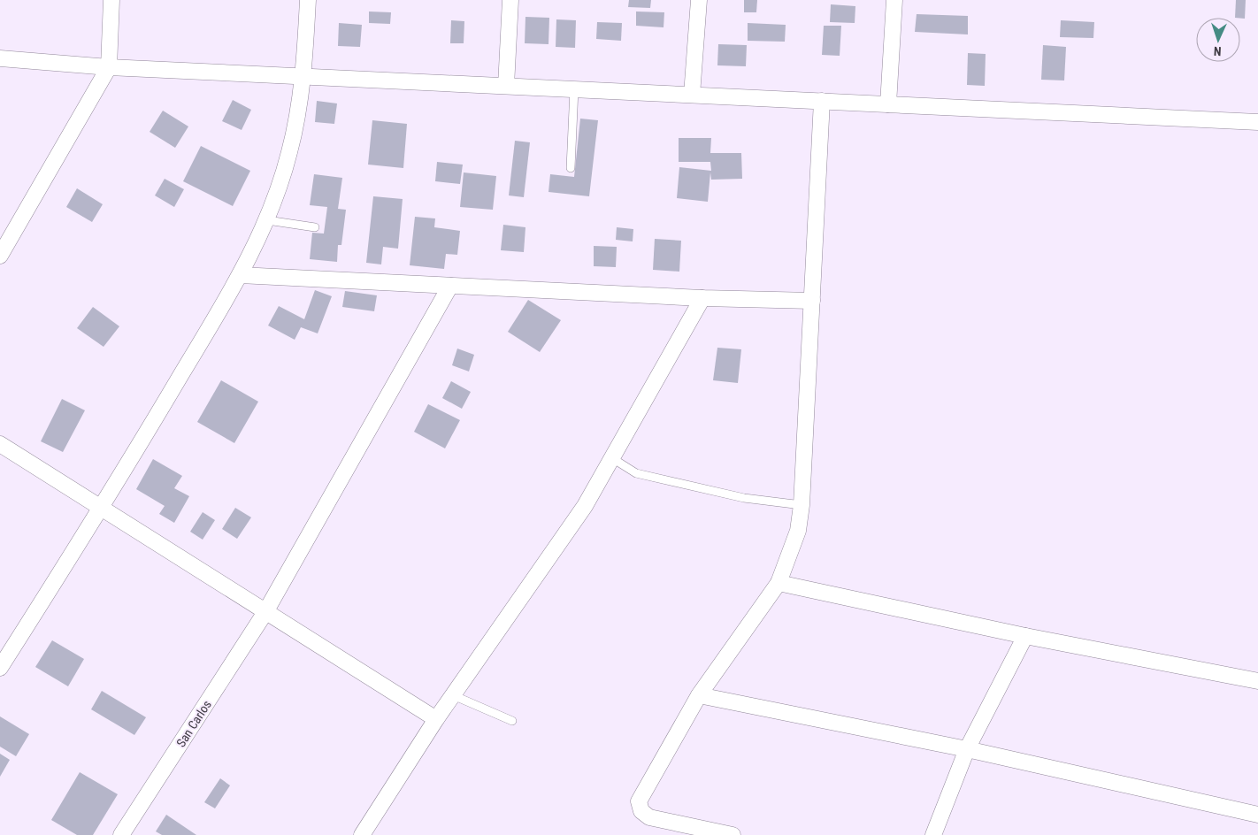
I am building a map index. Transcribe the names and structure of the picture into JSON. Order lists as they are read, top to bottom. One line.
{"streets":{"street":["San Carlos"]},"north":"bottom"}
